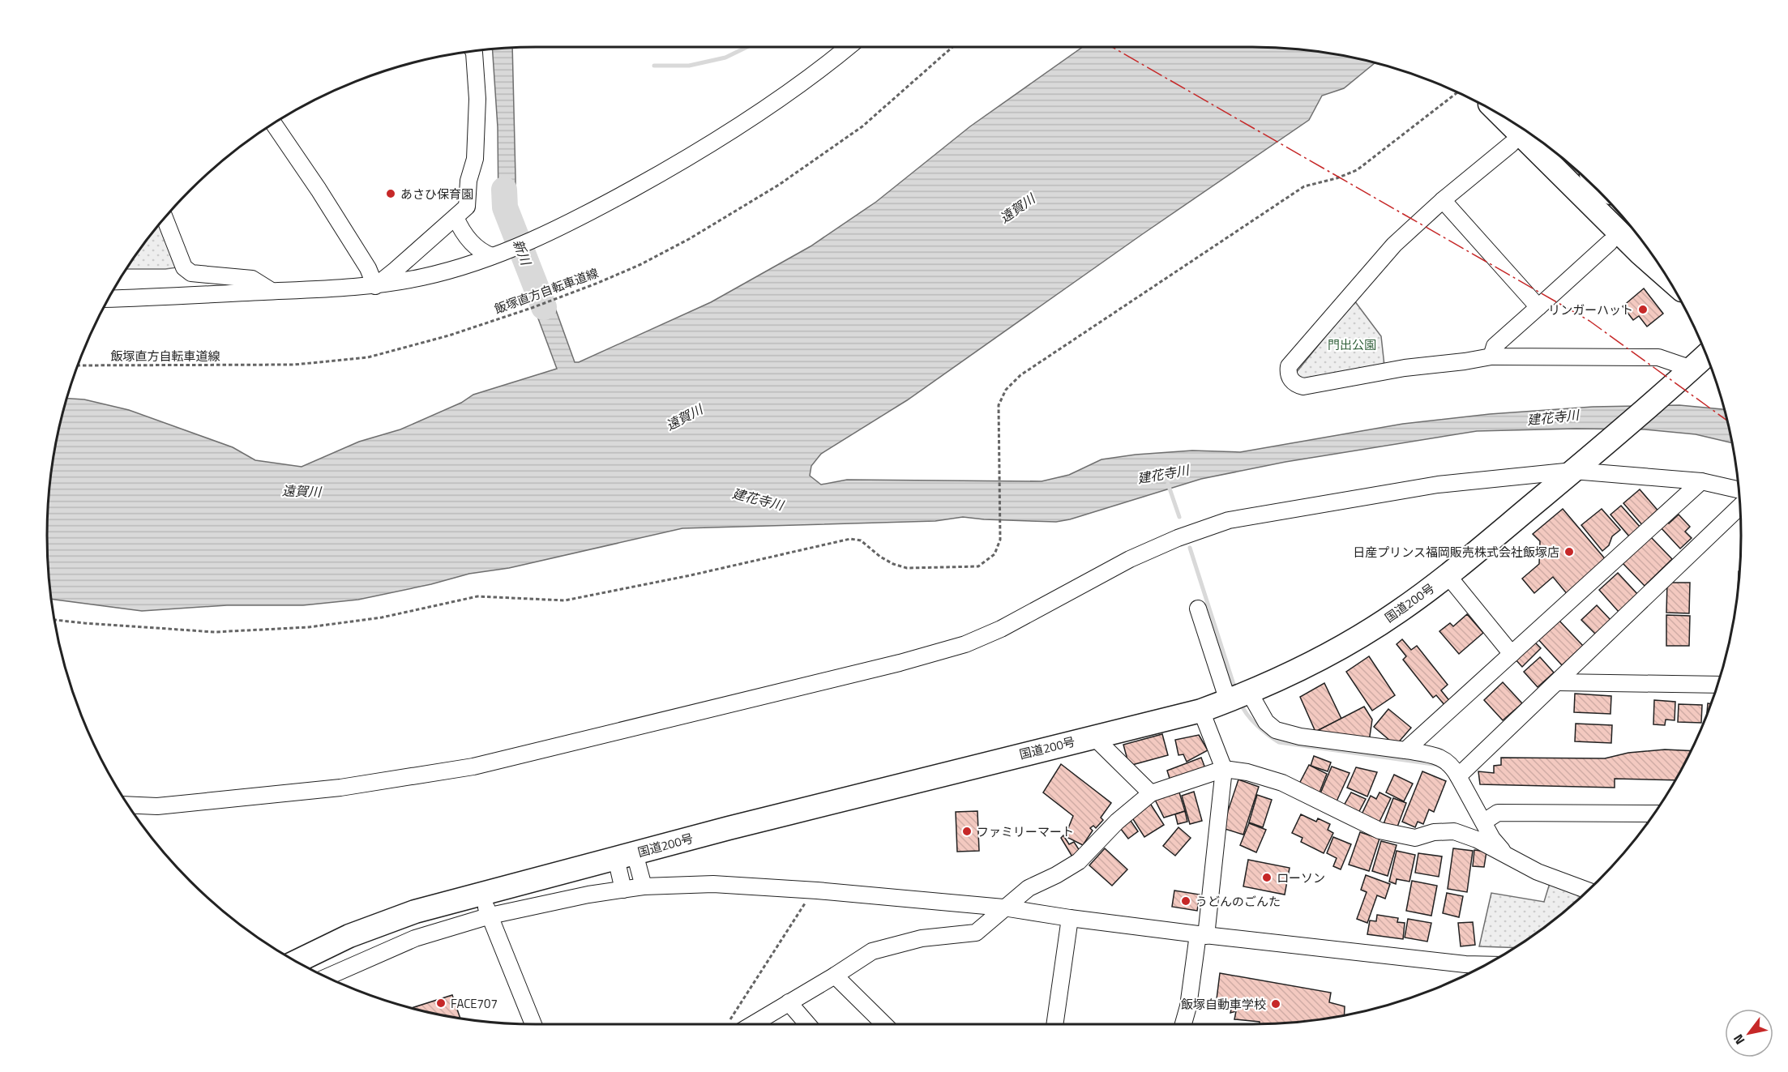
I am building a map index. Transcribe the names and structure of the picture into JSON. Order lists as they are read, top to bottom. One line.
{"streets":{"highway":["国道200号"],"path":["飯塚直方自転車道線"]},"water":["遠賀川","新川","建花寺川"],"parks":["門出公園"],"places":["あさひ保育園","リンガーハット","日産プリンス福岡販売株式会社飯塚店","ファミリーマート","ローソン","うどんのごんた","FACE707","飯塚自動車学校"],"north":"bottom left"}
